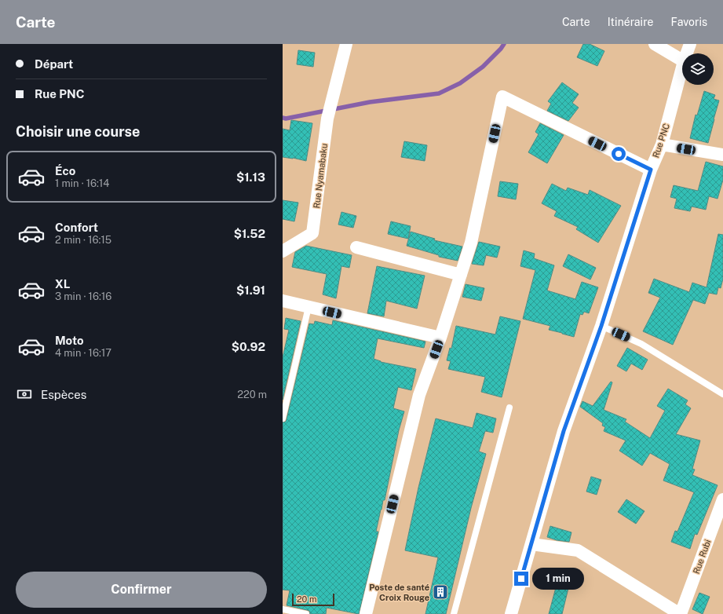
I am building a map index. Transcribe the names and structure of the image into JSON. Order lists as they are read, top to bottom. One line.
{"streets":{"street":["Rue PNC","Rue Nyamabaku","Rue Rubi"]},"places":{"building":["Poste de santé Croix Rouge"]},"scale_bar":"20 m","page":{"header":"Carte","nav":["Carte","Itinéraire","Favoris"],"banner":["Départ","Rue PNC"],"heading":"Choisir une course","list":[{"name":"Éco","note":"1 min · 16:14","value":"$1.13"},{"name":"Confort","note":"2 min · 16:15","value":"$1.52"},{"name":"XL","note":"3 min · 16:16","value":"$1.91"},{"name":"Moto","note":"4 min · 16:17","value":"$0.92"}],"pay":["Espèces","220 m"],"buttons":"Confirmer","bubble":"1 min","scale":"20 m"}}
